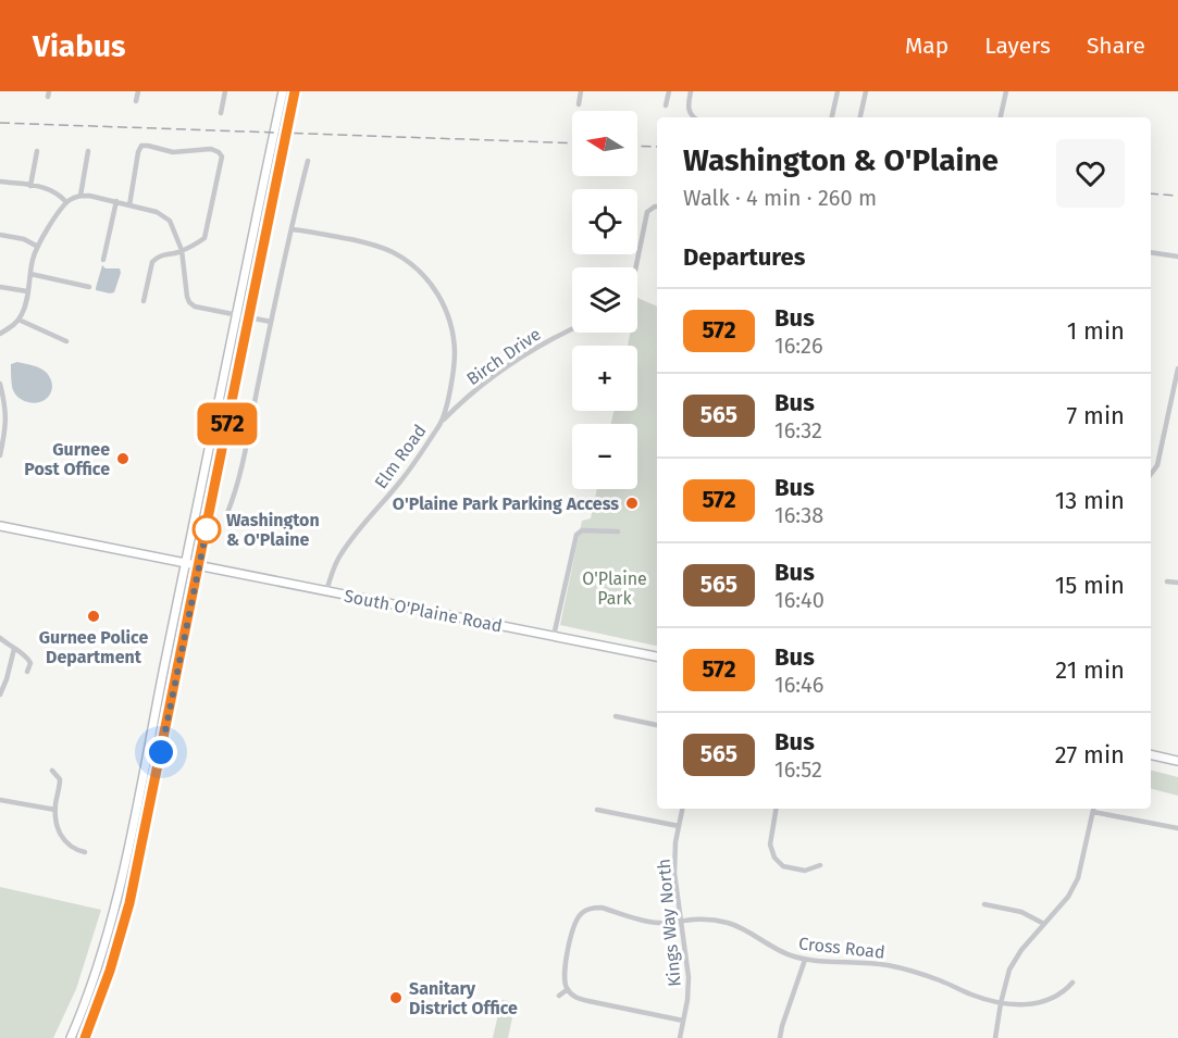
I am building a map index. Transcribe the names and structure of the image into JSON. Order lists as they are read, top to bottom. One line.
{"streets":{"main road":["South O'Plaine Road"],"street":["Birch Drive","Elm Road","Kings Way North","Cross Road"]},"crossings":[["Birch Drive","Elm Road"],["Elm Road","South O'Plaine Road"],["Kings Way North","Cross Road"]],"parks":["O'Plaine Park"],"places":["Gurnee Post Office","O'Plaine Park Parking Access","Washington & O'Plaine","Gurnee Police Department","Sanitary District Office"],"lines":["bus line 572"],"north":"left","page":{"header":"Viabus","nav":["Map","Layers","Share"],"on_map":"572","map_buttons":["+","−"],"heading":[["Washington & O'Plaine","Walk · 4 min · 260 m"],"Departures"],"list":[{"mark":"572","name":"Bus","note":"16:26","value":"1 min"},{"mark":"565","name":"Bus","note":"16:32","value":"7 min"},{"mark":"572","name":"Bus","note":"16:38","value":"13 min"},{"mark":"565","name":"Bus","note":"16:40","value":"15 min"},{"mark":"572","name":"Bus","note":"16:46","value":"21 min"},{"mark":"565","name":"Bus","note":"16:52","value":"27 min"}]}}
